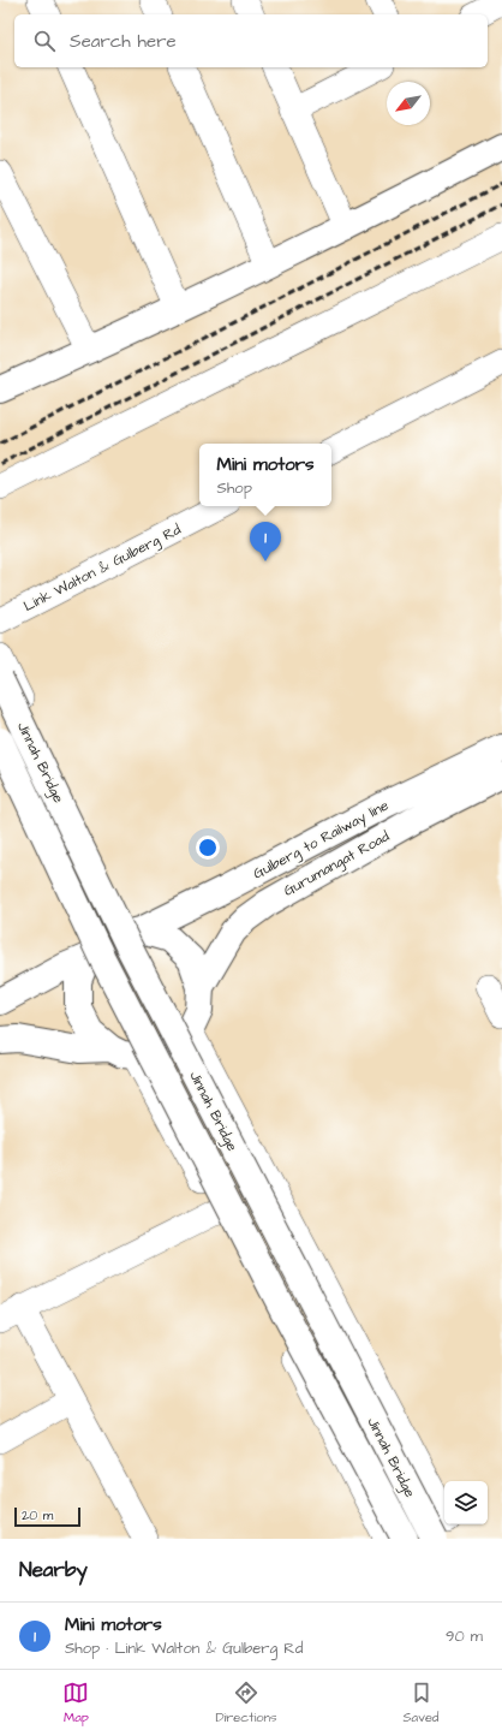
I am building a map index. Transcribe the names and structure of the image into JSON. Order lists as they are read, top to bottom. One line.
{"streets":{"main road":["Jinnah Bridge","Gulberg to Railway line","Gurumangat Road"],"street":["Link Walton & Gulberg Rd"]},"crossings":[["Gulberg to Railway line","Gurumangat Road"]],"scale_bar":"20 m","north":"bottom left","page":{"search":"Search here","popup":["Mini motors","Shop"],"pins":"1","scale":"20 m","heading":"Nearby","list":[{"mark":"1","name":"Mini motors","note":"Shop · Link Walton & Gulberg Rd","value":"90 m"}],"nav":["Map","Directions","Saved"]}}
